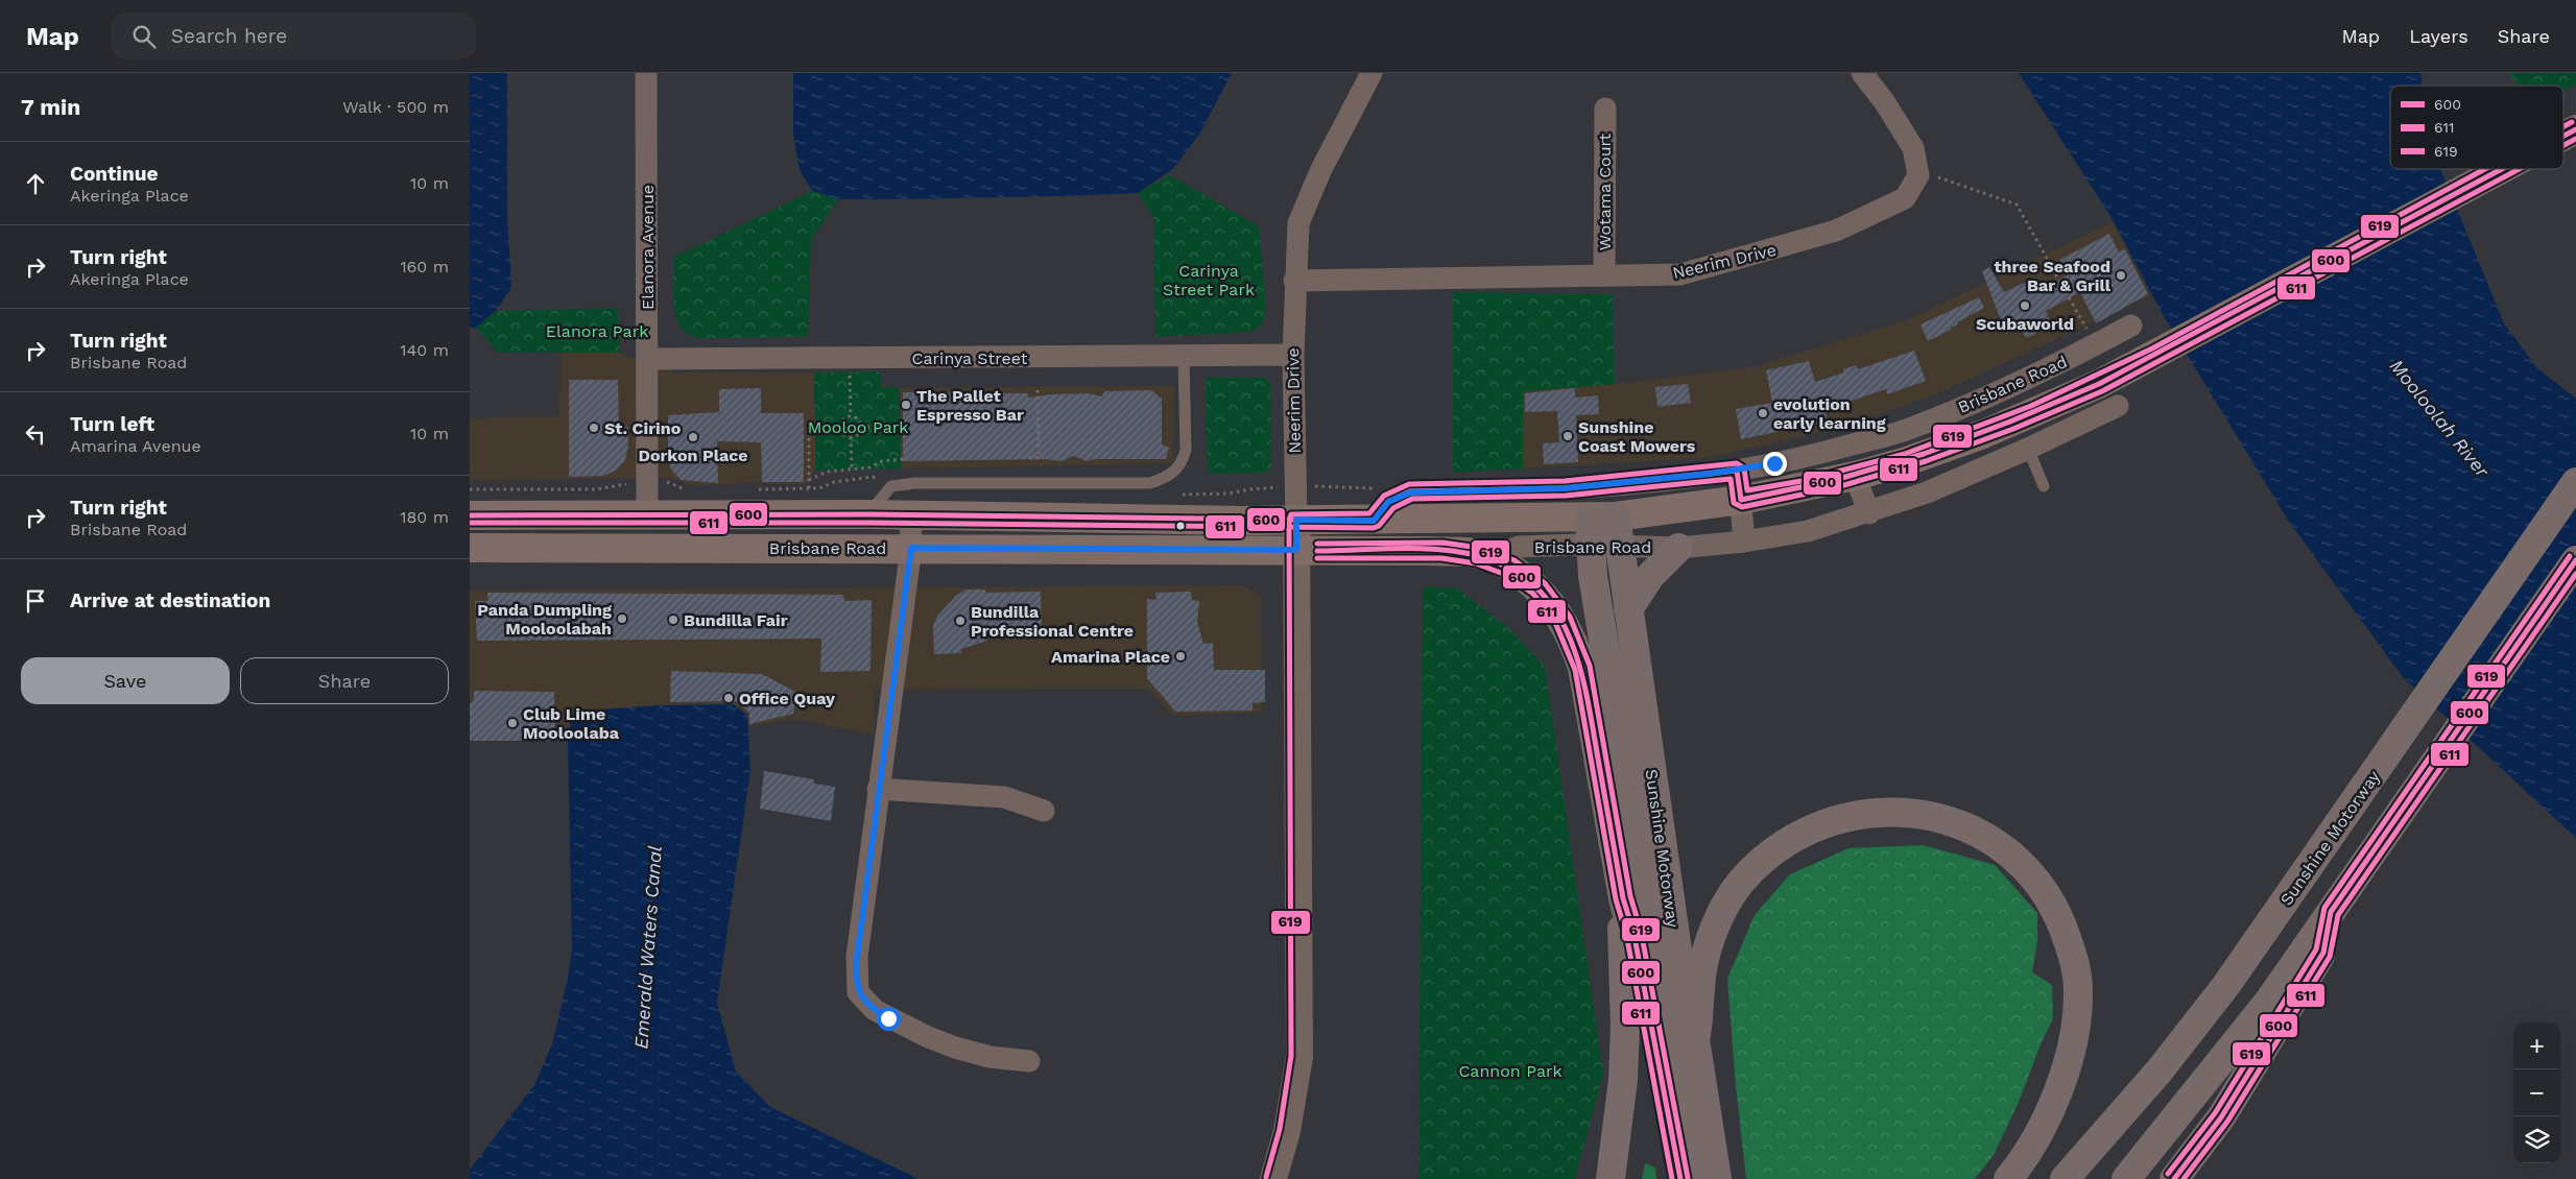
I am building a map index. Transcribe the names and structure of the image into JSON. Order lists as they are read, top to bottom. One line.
{"streets":{"highway":["Sunshine Motorway"],"main road":["Brisbane Road"],"street":["Wotama Court","Elanora Avenue","Neerim Drive","Carinya Street"]},"crossings":[["Wotama Court","Neerim Drive"],["Elanora Avenue","Carinya Street"],["Elanora Avenue","Brisbane Road"],["Neerim Drive","Carinya Street"],["Neerim Drive","Brisbane Road"],["Carinya Street","Brisbane Road"],["Brisbane Road","Sunshine Motorway"]],"water":["Mooloolah River","Emerald Waters Canal"],"parks":["Carinya Street Park","Elanora Park","Mooloo Park","Cannon Park"],"places":["three Seafood Bar & Grill","Scubaworld","The Pallet Espresso Bar","evolution early learning","St. Cirino","Sunshine Coast Mowers","Dorkon Place","Panda Dumpling Mooloolabah","Bundilla Fair","Bundilla Professional Centre","Amarina Place","Office Quay","Club Lime Mooloolaba"],"lines":["transit line 619","transit line 600","transit line 611"],"legend":["600","611","619"],"page":{"header":"Map","search":"Search here","nav":["Map","Layers","Share"],"heading":["7 min","Walk · 500 m"],"list":[["Continue","Akeringa Place","10 m"],["Turn right","Akeringa Place","160 m"],["Turn right","Brisbane Road","140 m"],["Turn left","Amarina Avenue","10 m"],["Turn right","Brisbane Road","180 m"],"Arrive at destination"],"buttons":["Save","Share"],"map_buttons":["+","−"]}}
